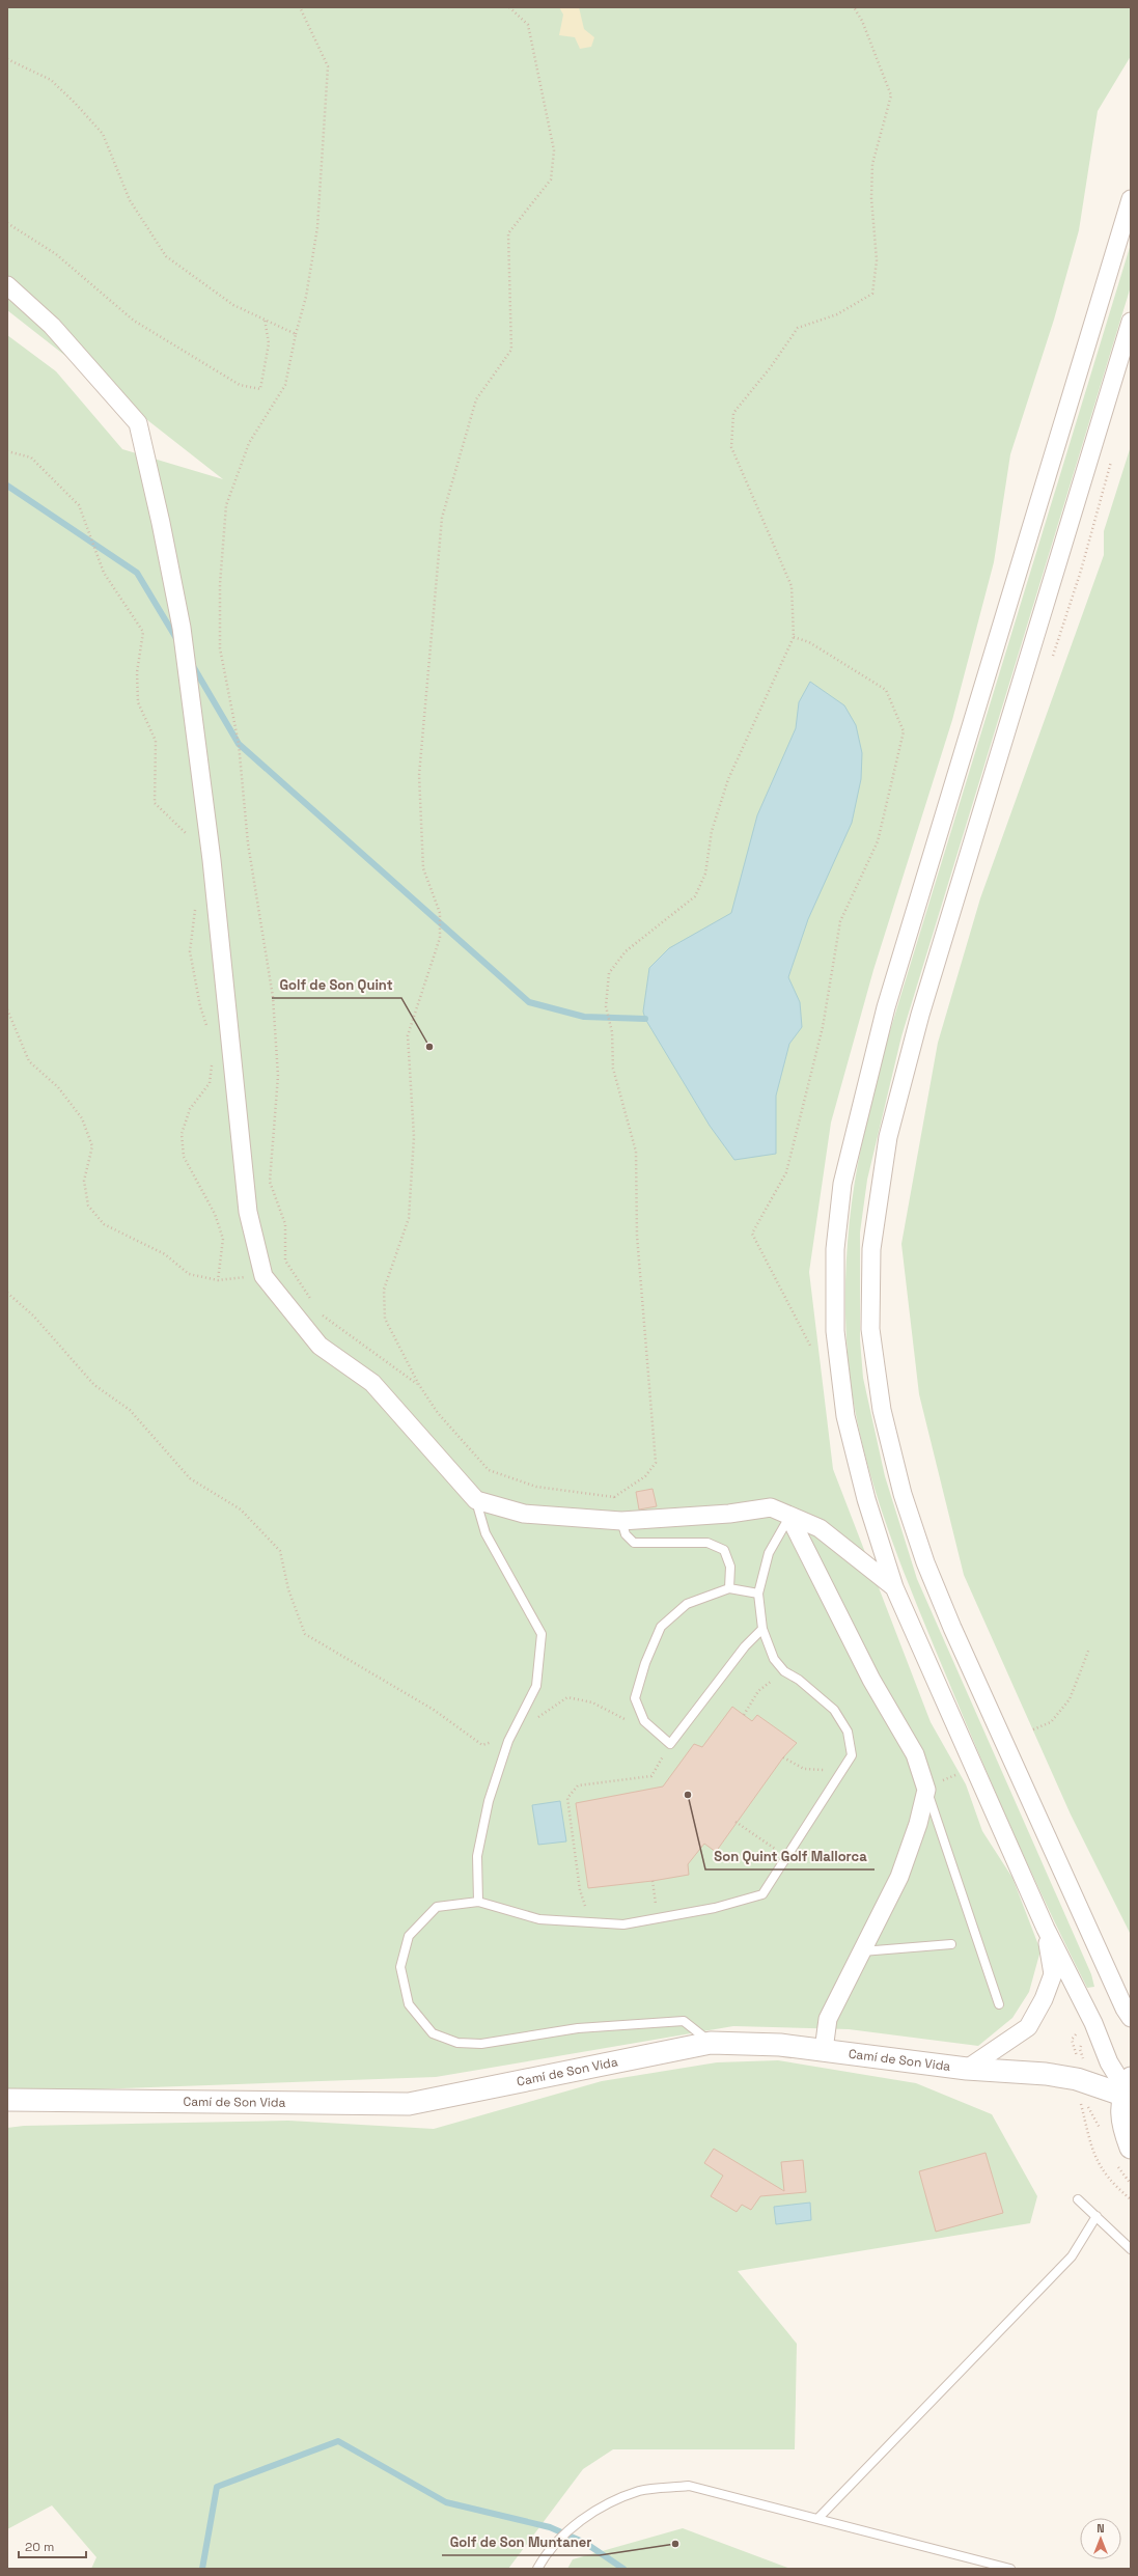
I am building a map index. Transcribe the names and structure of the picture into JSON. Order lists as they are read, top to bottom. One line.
{"streets":{"street":["Camí de Son Vida"]},"places":["Golf de Son Quint","Son Quint Golf Mallorca","Golf de Son Muntaner"],"scale_bar":"20 m","north":"top"}
